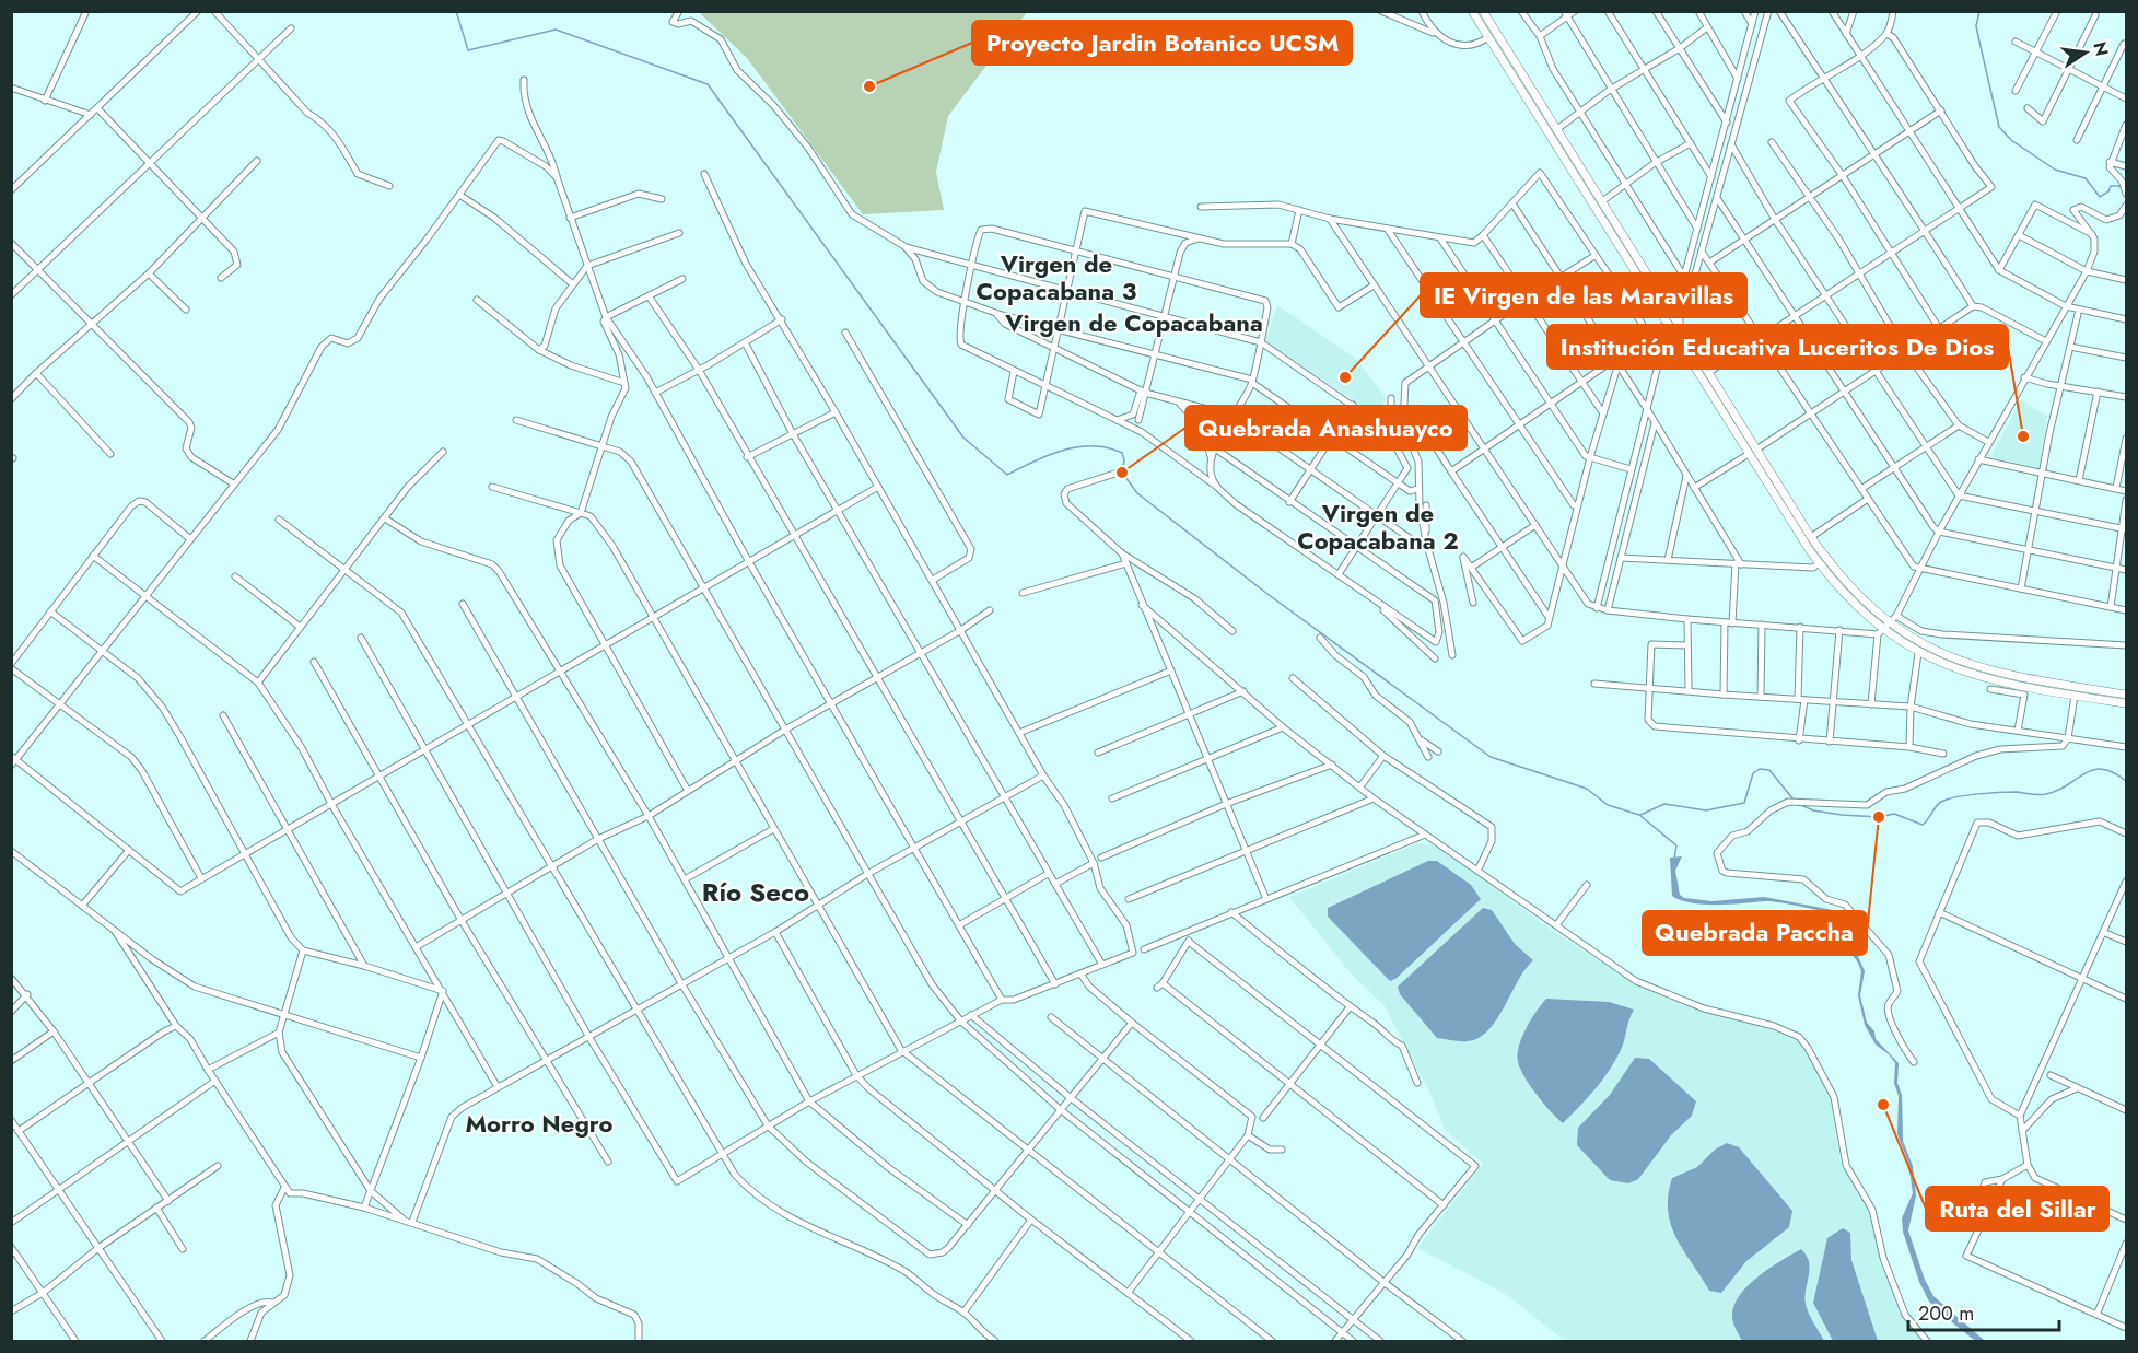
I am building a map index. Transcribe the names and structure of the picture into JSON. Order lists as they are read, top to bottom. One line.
{"districts":["Virgen de Copacabana 3","Virgen de Copacabana","Virgen de Copacabana 2","Río Seco","Morro Negro"],"places":["Proyecto Jardin Botanico UCSM","IE Virgen de las Maravillas","Institución Educativa Luceritos De Dios","Quebrada Anashuayco","Quebrada Paccha","Ruta del Sillar"],"scale_bar":"200 m","north":"right"}
